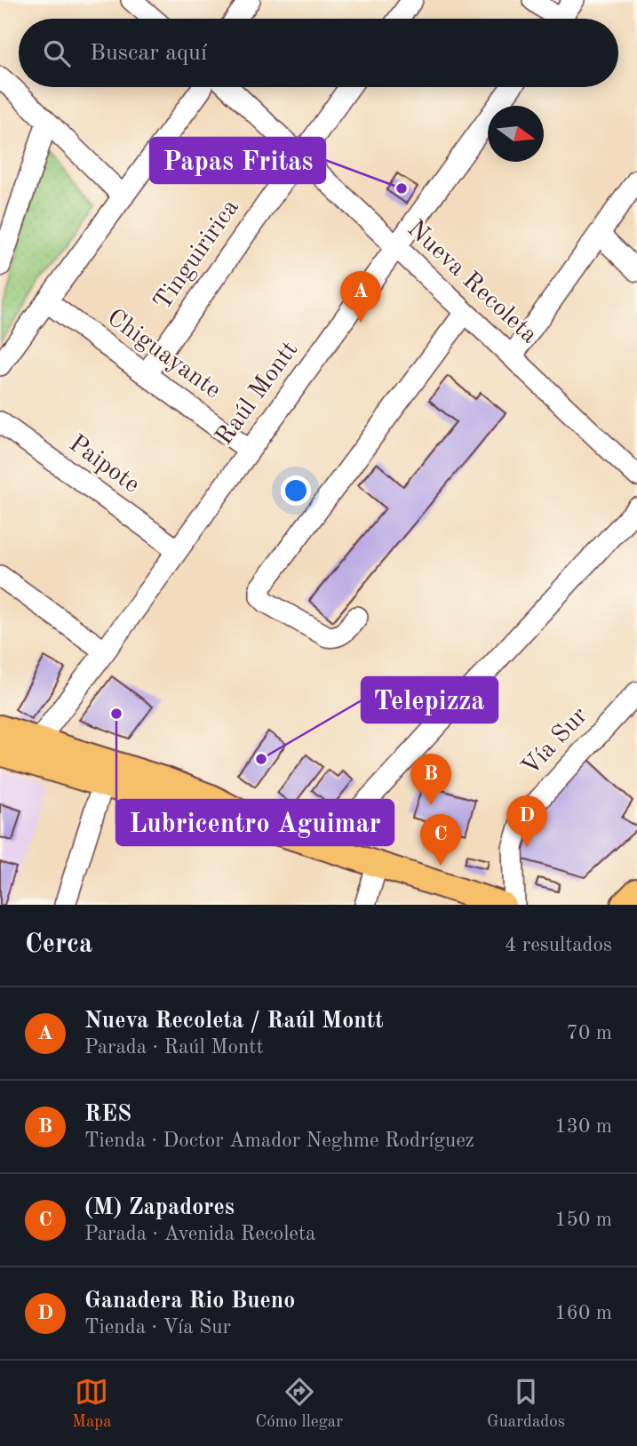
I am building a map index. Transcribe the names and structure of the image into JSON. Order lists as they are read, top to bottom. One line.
{"streets":{"street":["Tinguiririca","Nueva Recoleta","Chiguayante","Raúl Montt","Paipote","Vía Sur"]},"crossings":[["Tinguiririca","Nueva Recoleta"],["Tinguiririca","Chiguayante"],["Nueva Recoleta","Raúl Montt"],["Chiguayante","Raúl Montt"],["Raúl Montt","Paipote"]],"places":["Papas Fritas","Lubricentro Aguimar","Telepizza"],"north":"right","page":{"search":"Buscar aquí","pins":["A","B","D","C"],"heading":["Cerca","4 resultados"],"list":[{"mark":"A","name":"Nueva Recoleta / Raúl Montt","note":"Parada · Raúl Montt","value":"70 m"},{"mark":"B","name":"RES","note":"Tienda · Doctor Amador Neghme Rodríguez","value":"130 m"},{"mark":"C","name":"(M) Zapadores","note":"Parada · Avenida Recoleta","value":"150 m"},{"mark":"D","name":"Ganadera Rio Bueno","note":"Tienda · Vía Sur","value":"160 m"}],"nav":["Mapa","Cómo llegar","Guardados"]}}
